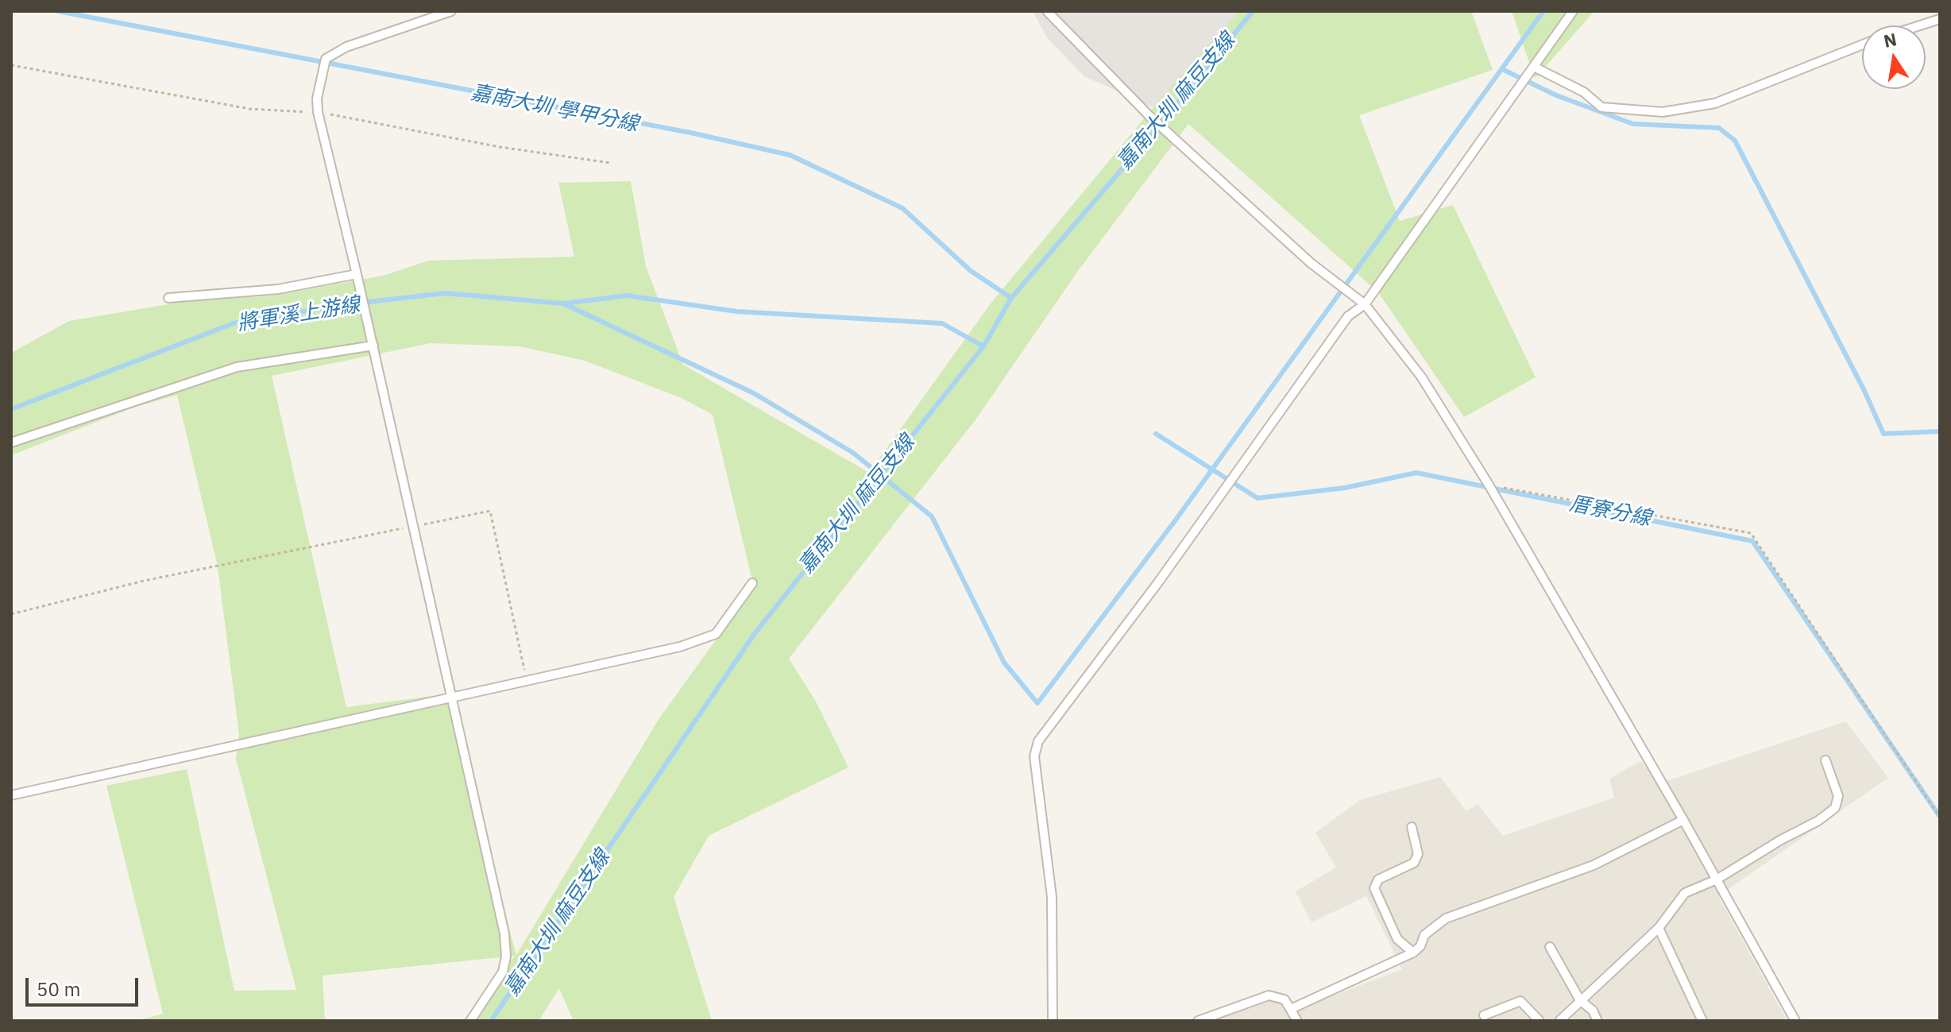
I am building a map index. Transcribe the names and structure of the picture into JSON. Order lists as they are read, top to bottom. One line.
{"water":["嘉南大圳 麻豆支線","嘉南大圳 學甲分線","將軍溪上游線","厝寮分線"],"scale_bar":"50 m","north":"top"}
